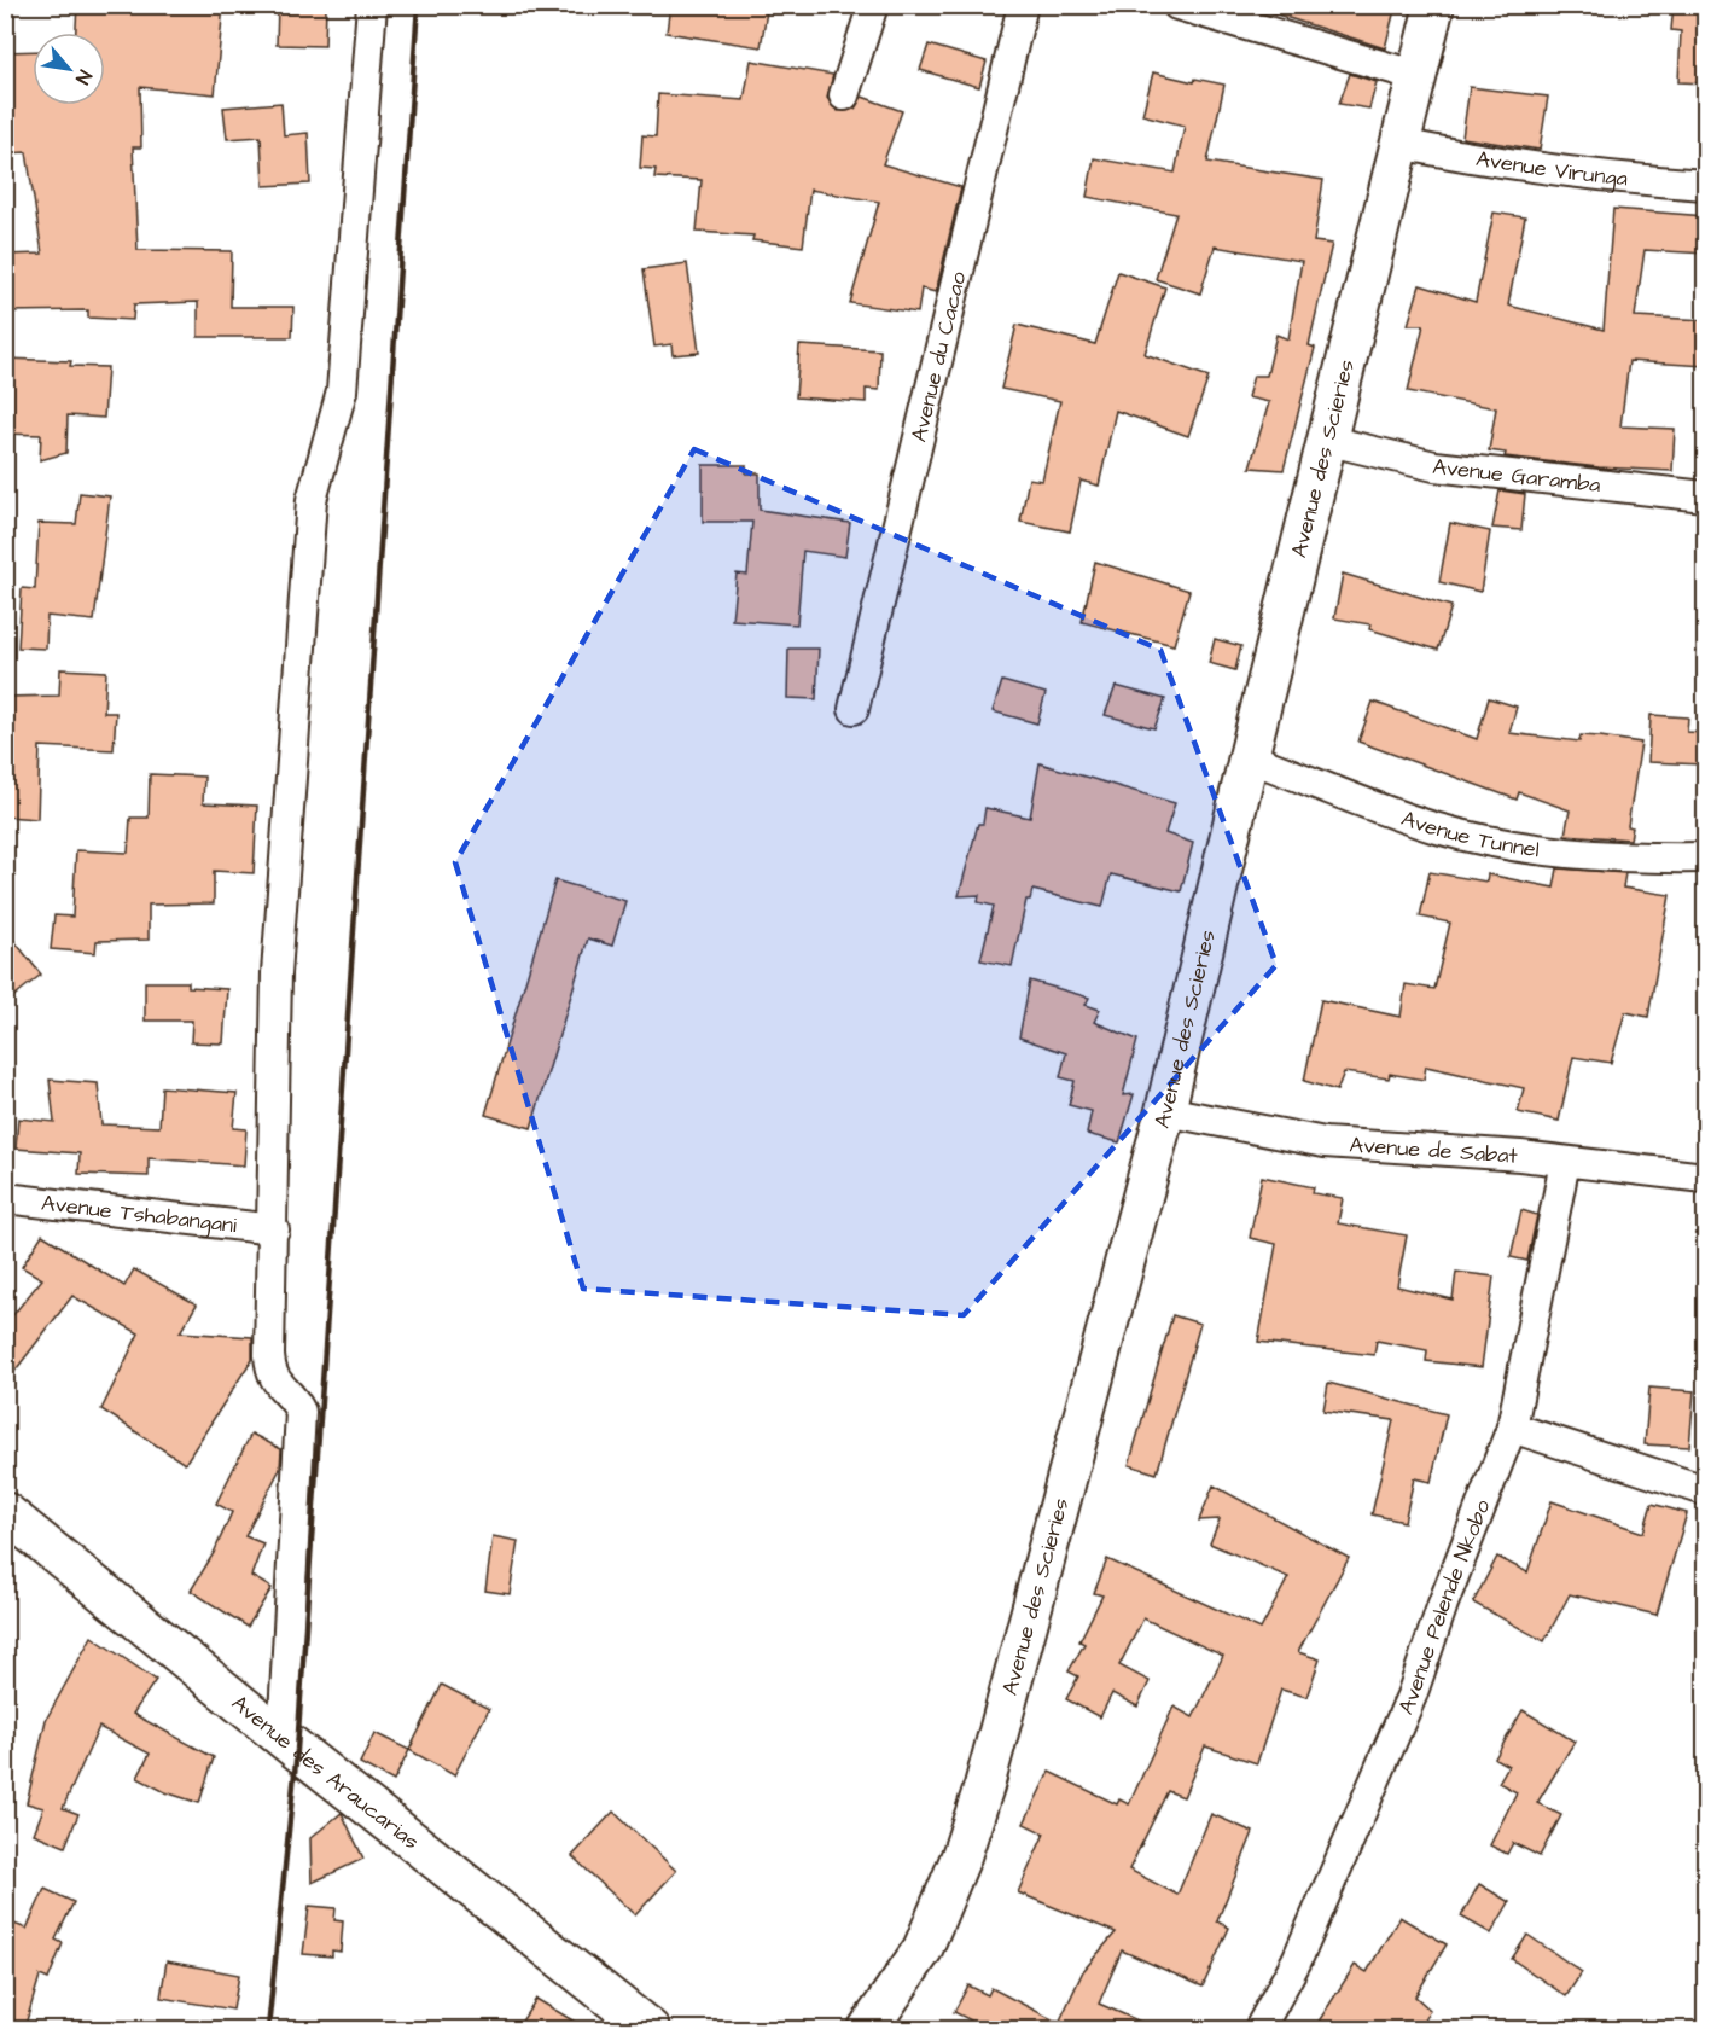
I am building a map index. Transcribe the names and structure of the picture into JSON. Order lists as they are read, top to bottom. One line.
{"streets":{"street":["Avenue Virunga","Avenue du Cacao","Avenue des Scieries","Avenue Garamba","Avenue Tunnel","Avenue de Sabat","Avenue Tshabangani","Avenue Pelende Nkobo","Avenue des Araucarias"]},"crossings":[["Avenue Virunga","Avenue des Scieries"],["Avenue des Scieries","Avenue Garamba"],["Avenue des Scieries","Avenue Tunnel"],["Avenue des Scieries","Avenue de Sabat"],["Avenue de Sabat","Avenue Pelende Nkobo"]],"north":"bottom right"}
